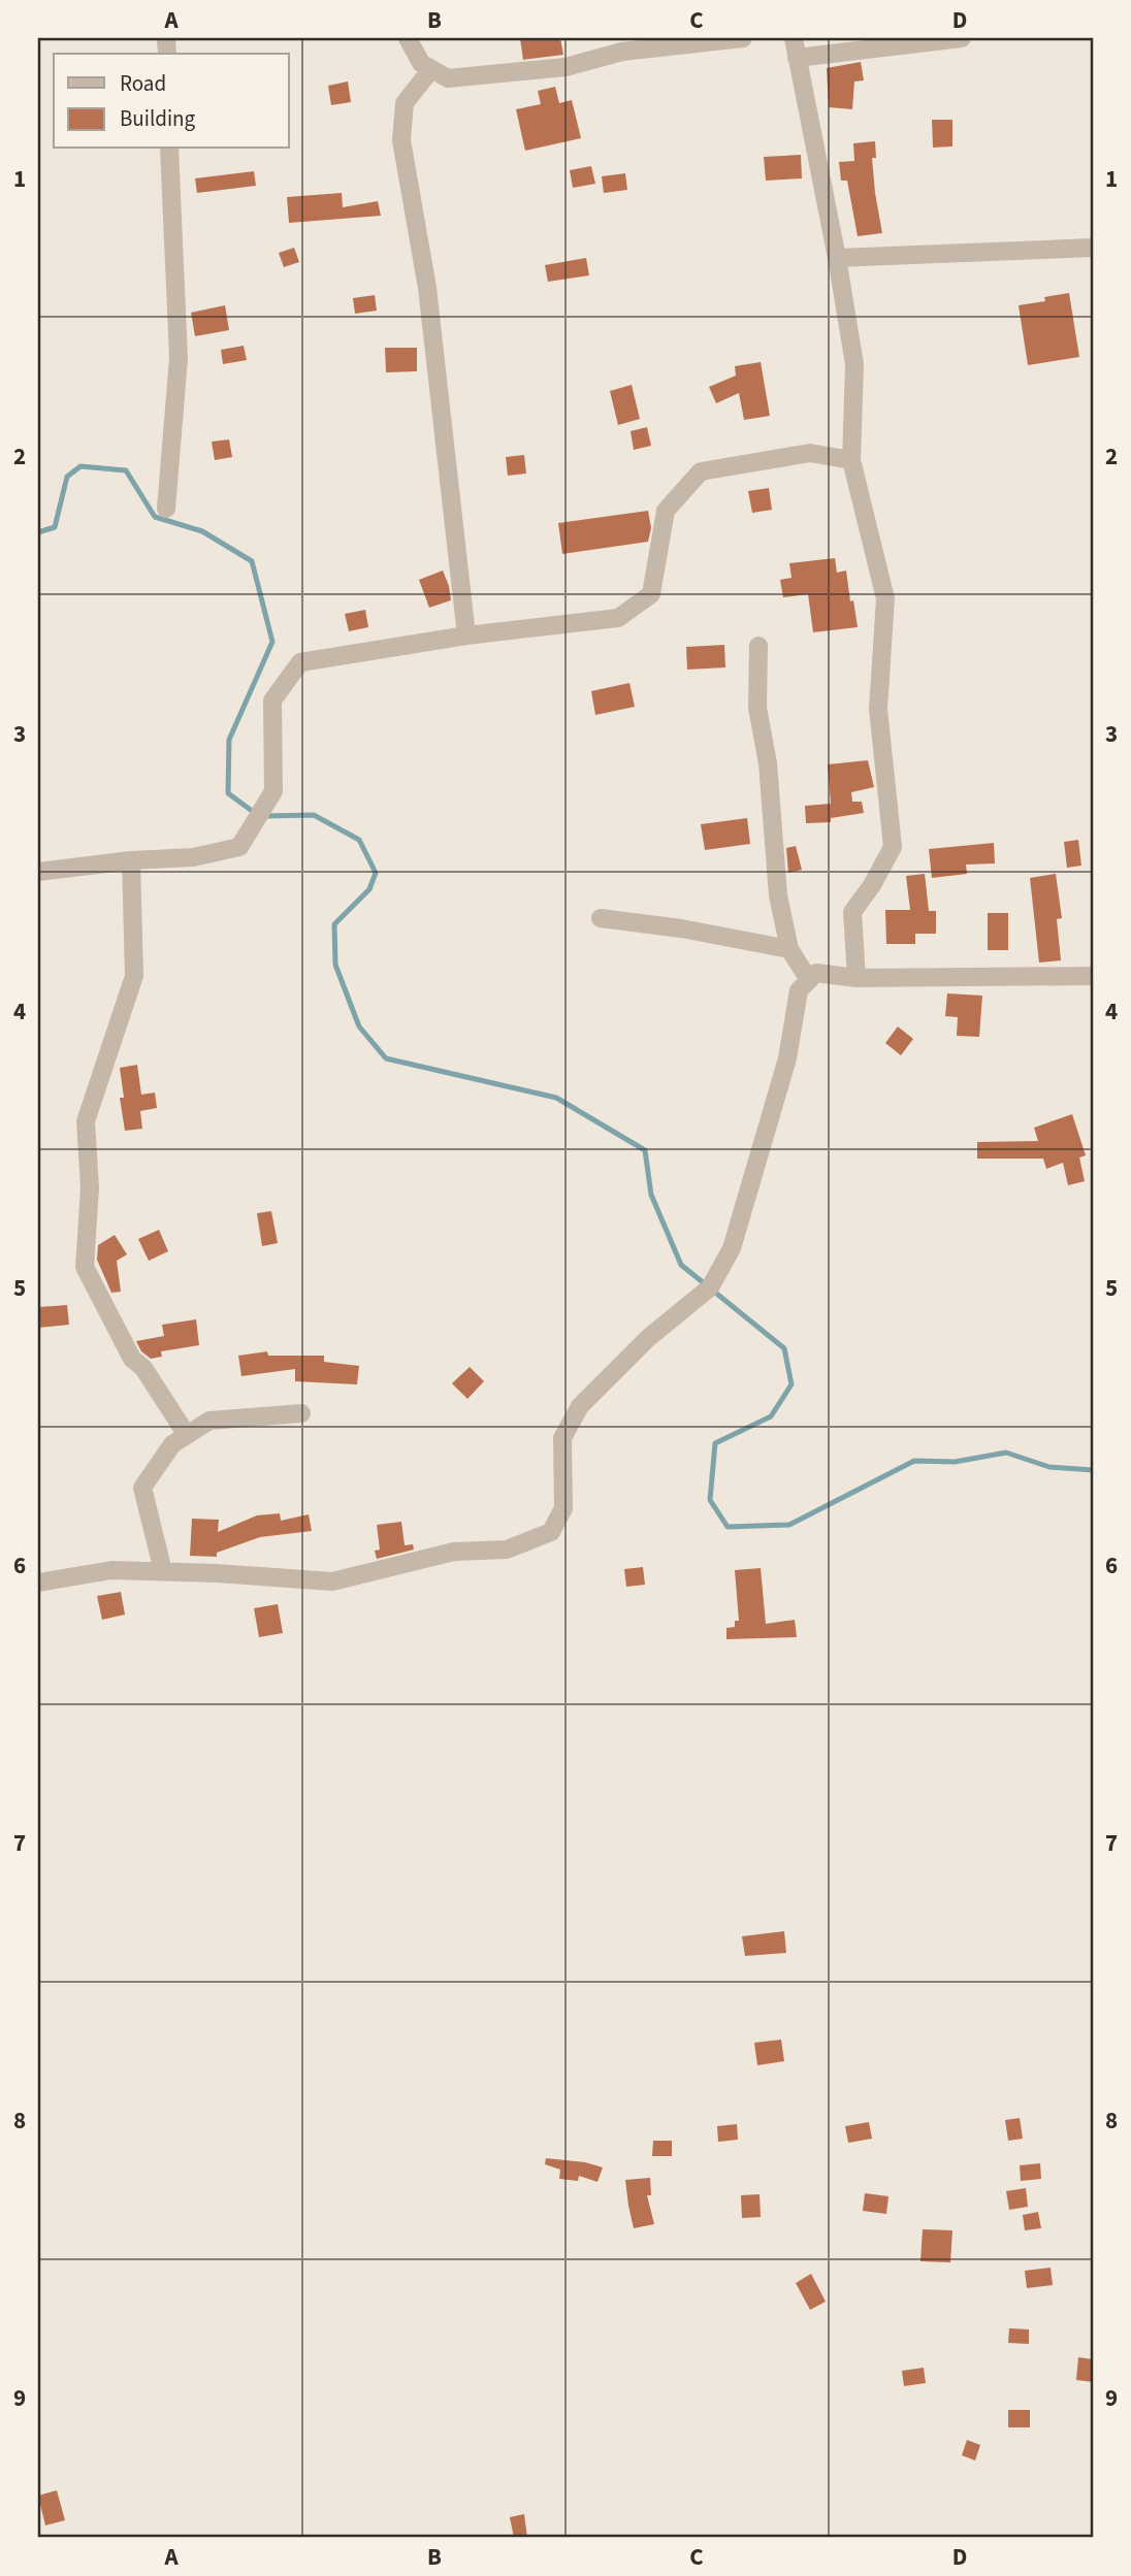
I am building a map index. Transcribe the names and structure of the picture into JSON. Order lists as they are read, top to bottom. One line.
{"legend":["Road","Building"],"grid":{"columns":["A","B","C","D"],"rows":["1","2","3","4","5","6","7","8","9"]}}
